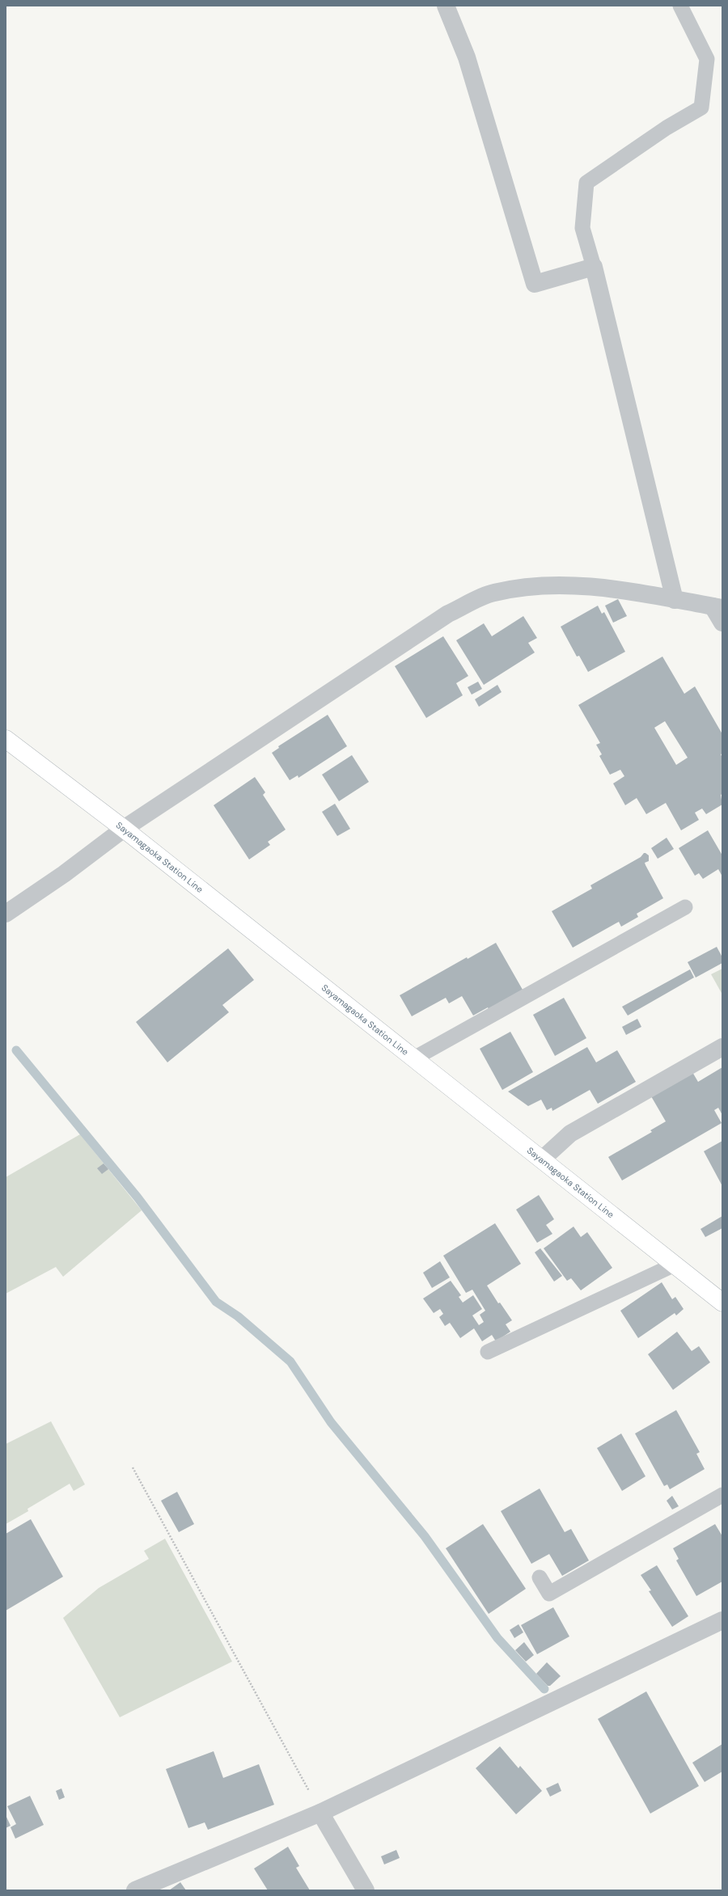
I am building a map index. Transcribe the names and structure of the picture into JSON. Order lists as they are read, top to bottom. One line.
{"streets":{"main road":["Sayamagaoka Station Line"]}}
